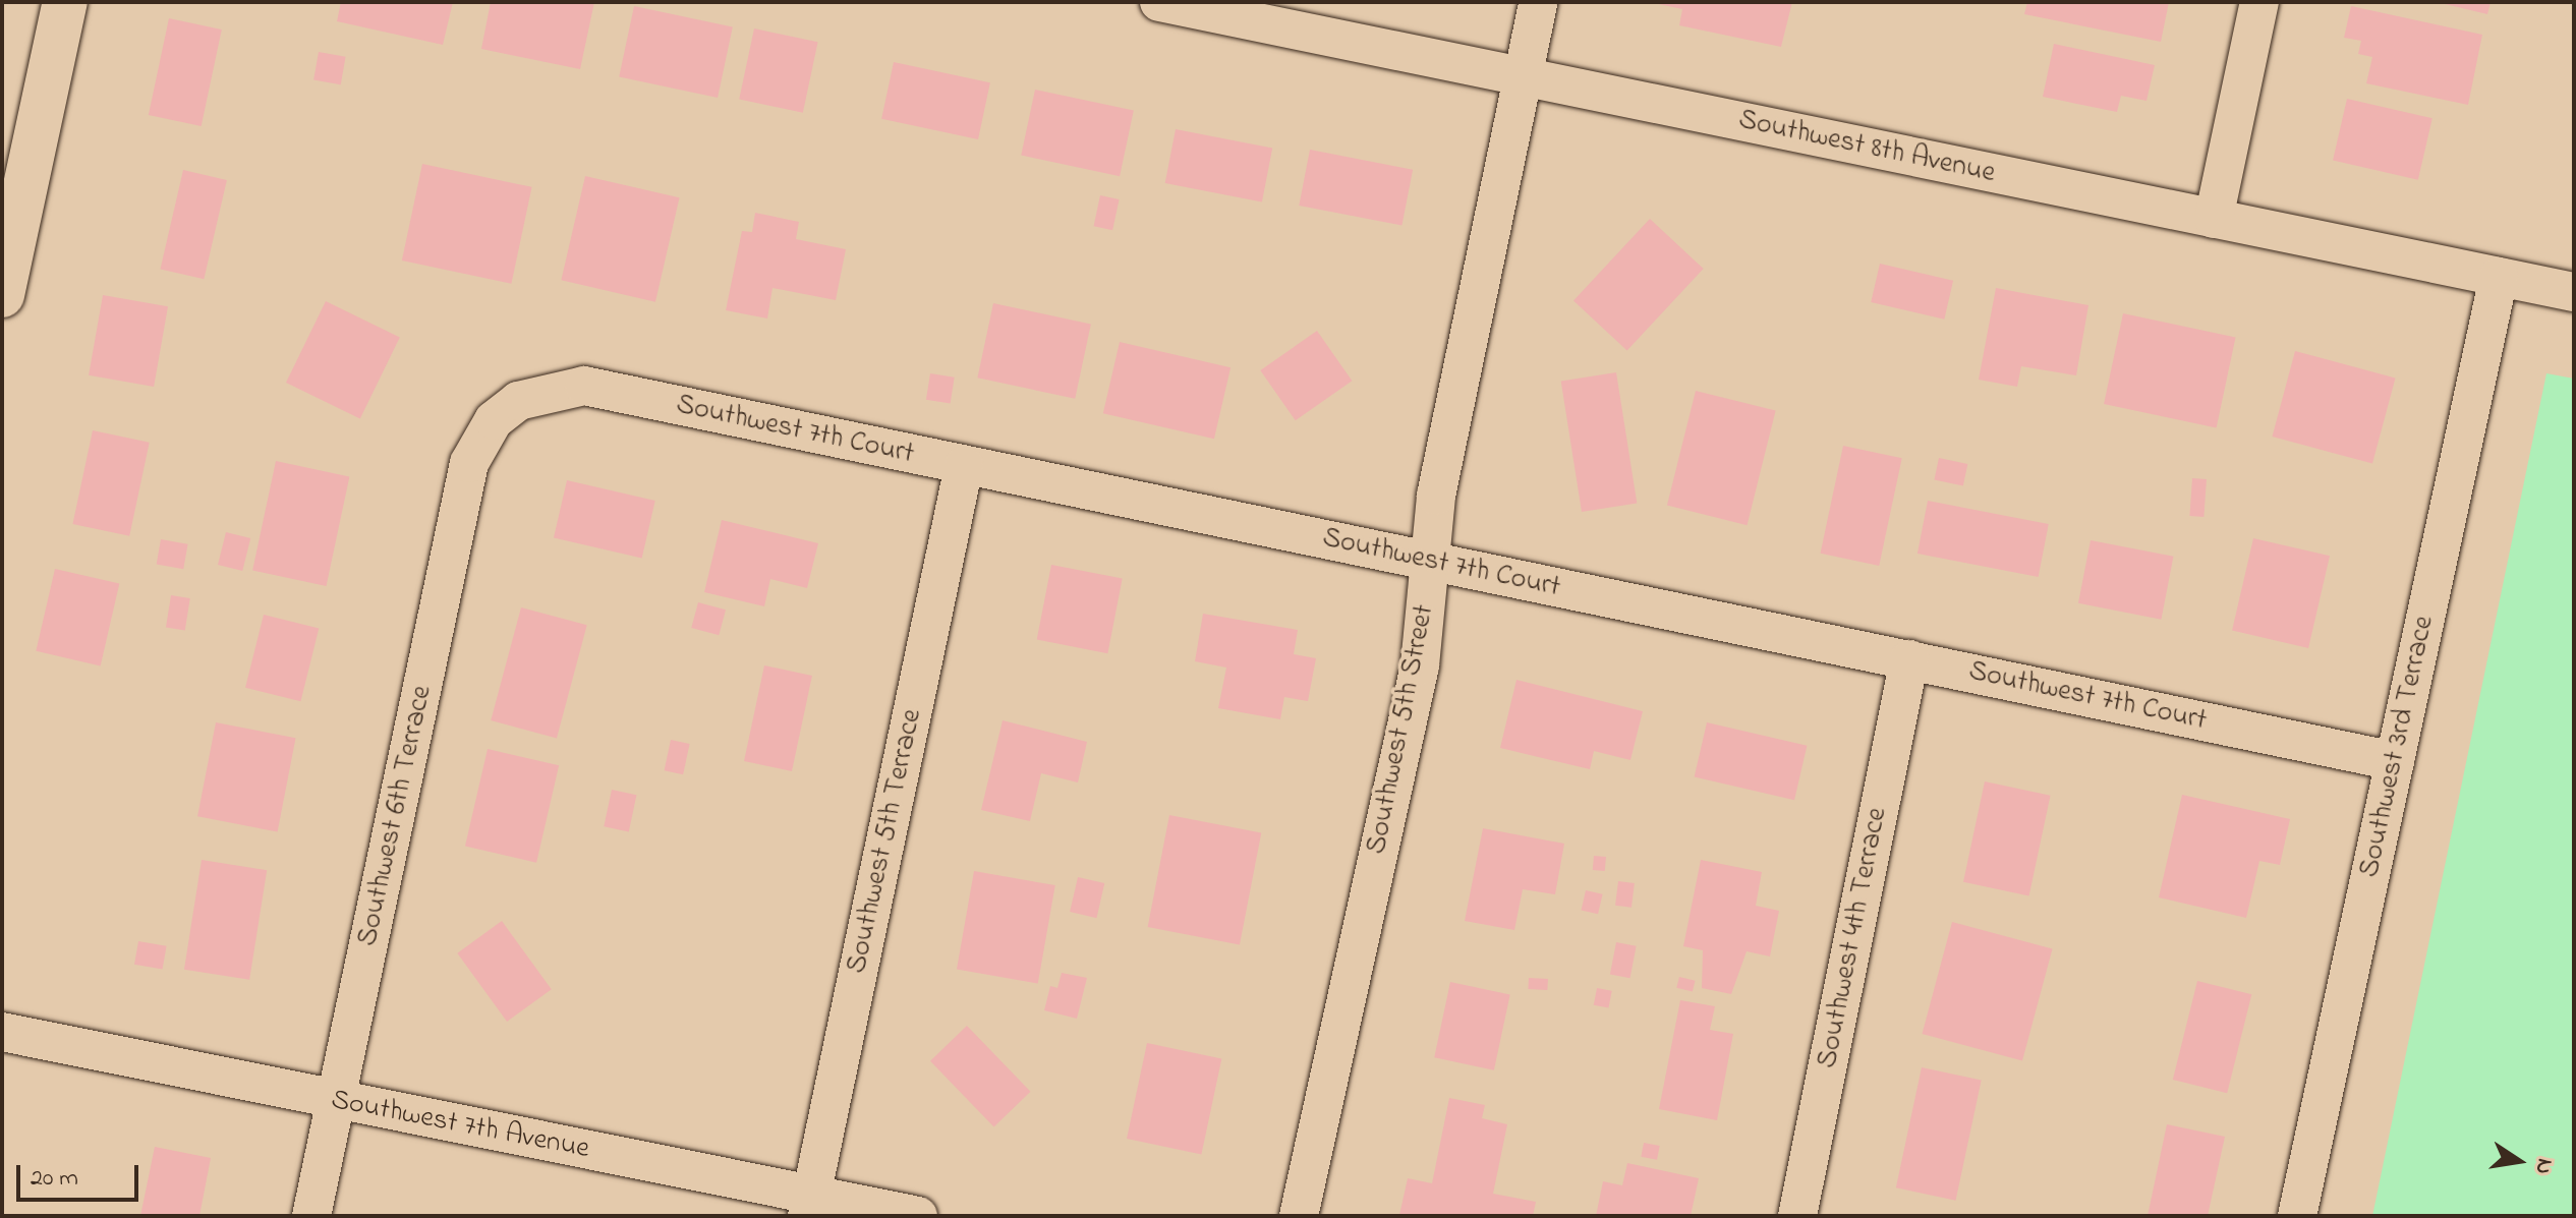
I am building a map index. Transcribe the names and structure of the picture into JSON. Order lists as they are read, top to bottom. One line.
{"streets":{"street":["Southwest 8th Avenue","Southwest 7th Court","Southwest 5th Street","Southwest 3rd Terrace","Southwest 6th Terrace","Southwest 5th Terrace","Southwest 4th Terrace","Southwest 7th Avenue"]},"crossings":[["Southwest 8th Avenue","Southwest 5th Street"],["Southwest 8th Avenue","Southwest 3rd Terrace"],["Southwest 7th Court","Southwest 5th Street"],["Southwest 7th Court","Southwest 3rd Terrace"],["Southwest 7th Court","Southwest 6th Terrace"],["Southwest 7th Court","Southwest 5th Terrace"],["Southwest 7th Court","Southwest 4th Terrace"],["Southwest 6th Terrace","Southwest 7th Avenue"],["Southwest 5th Terrace","Southwest 7th Avenue"]],"scale_bar":"20 m","north":"right"}
